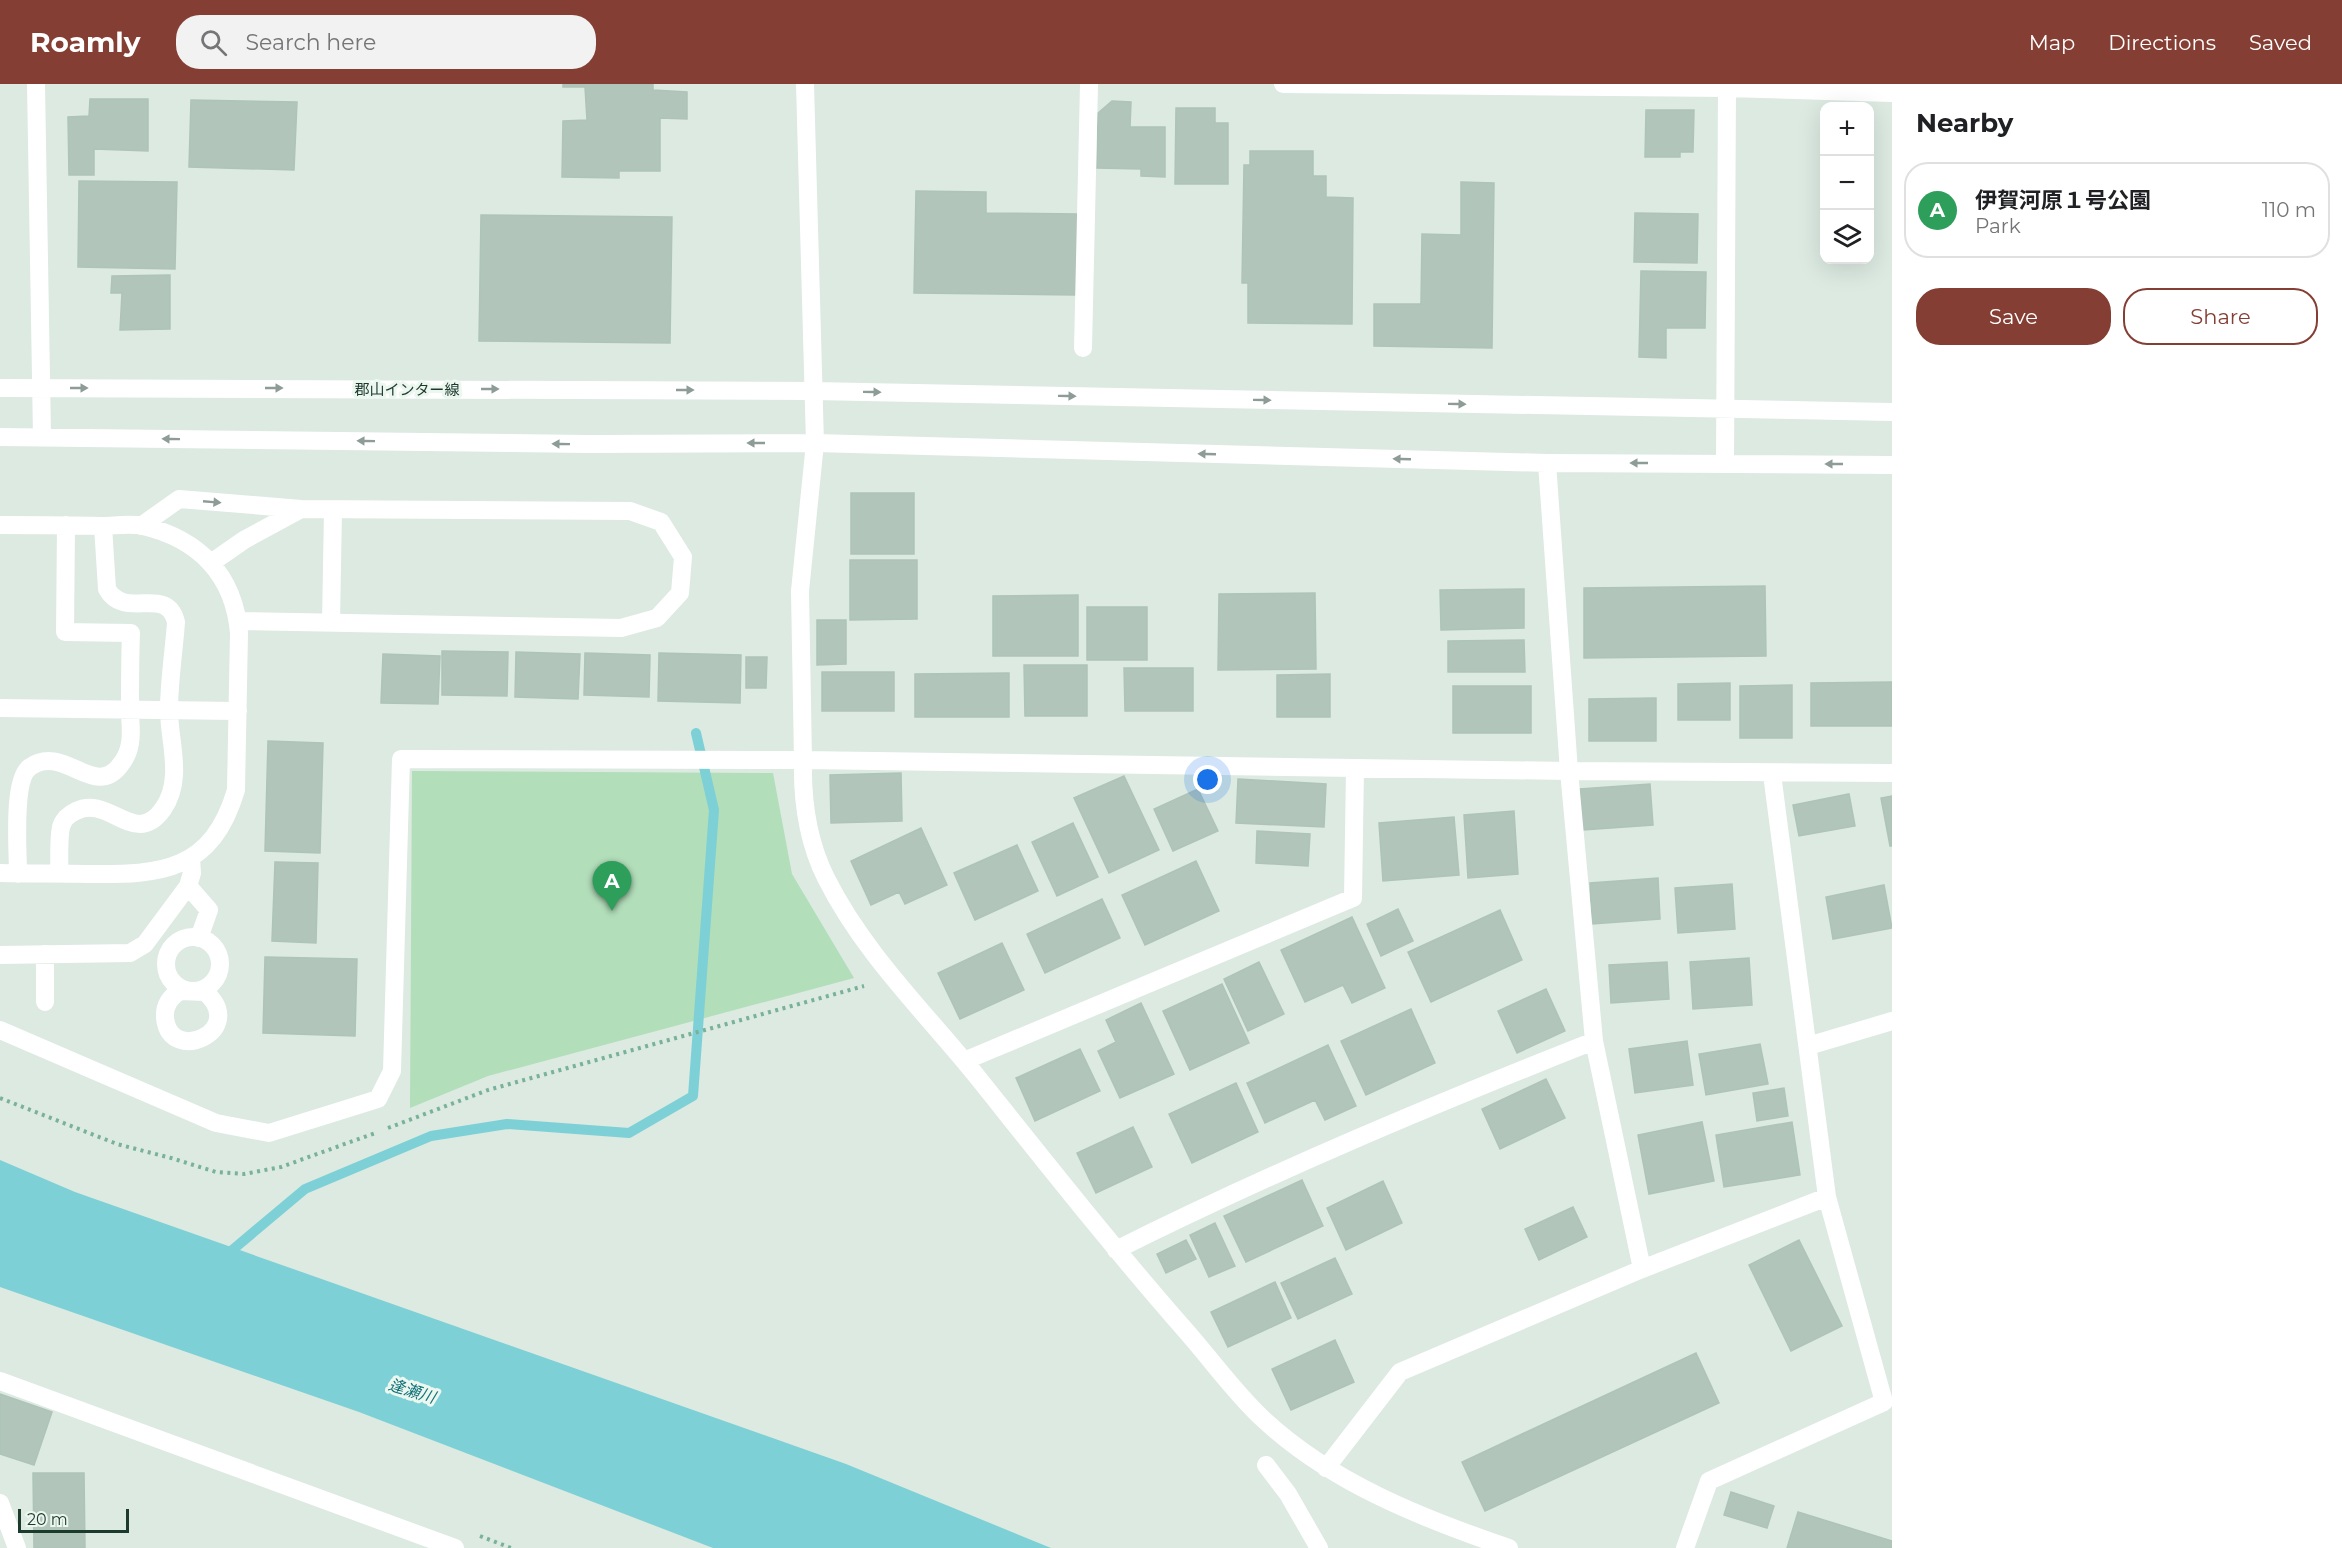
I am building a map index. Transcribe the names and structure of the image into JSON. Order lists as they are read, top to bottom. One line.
{"streets":{"street":["郡山インター線"]},"water":["逢瀬川"],"scale_bar":"20 m","page":{"header":"Roamly","search":"Search here","nav":["Map","Directions","Saved"],"heading":"Nearby","map_buttons":["+","−"],"list":[{"mark":"A","name":"伊賀河原１号公園","note":"Park","value":"110 m"}],"buttons":["Save","Share"],"pins":"A","scale":"20 m"}}
